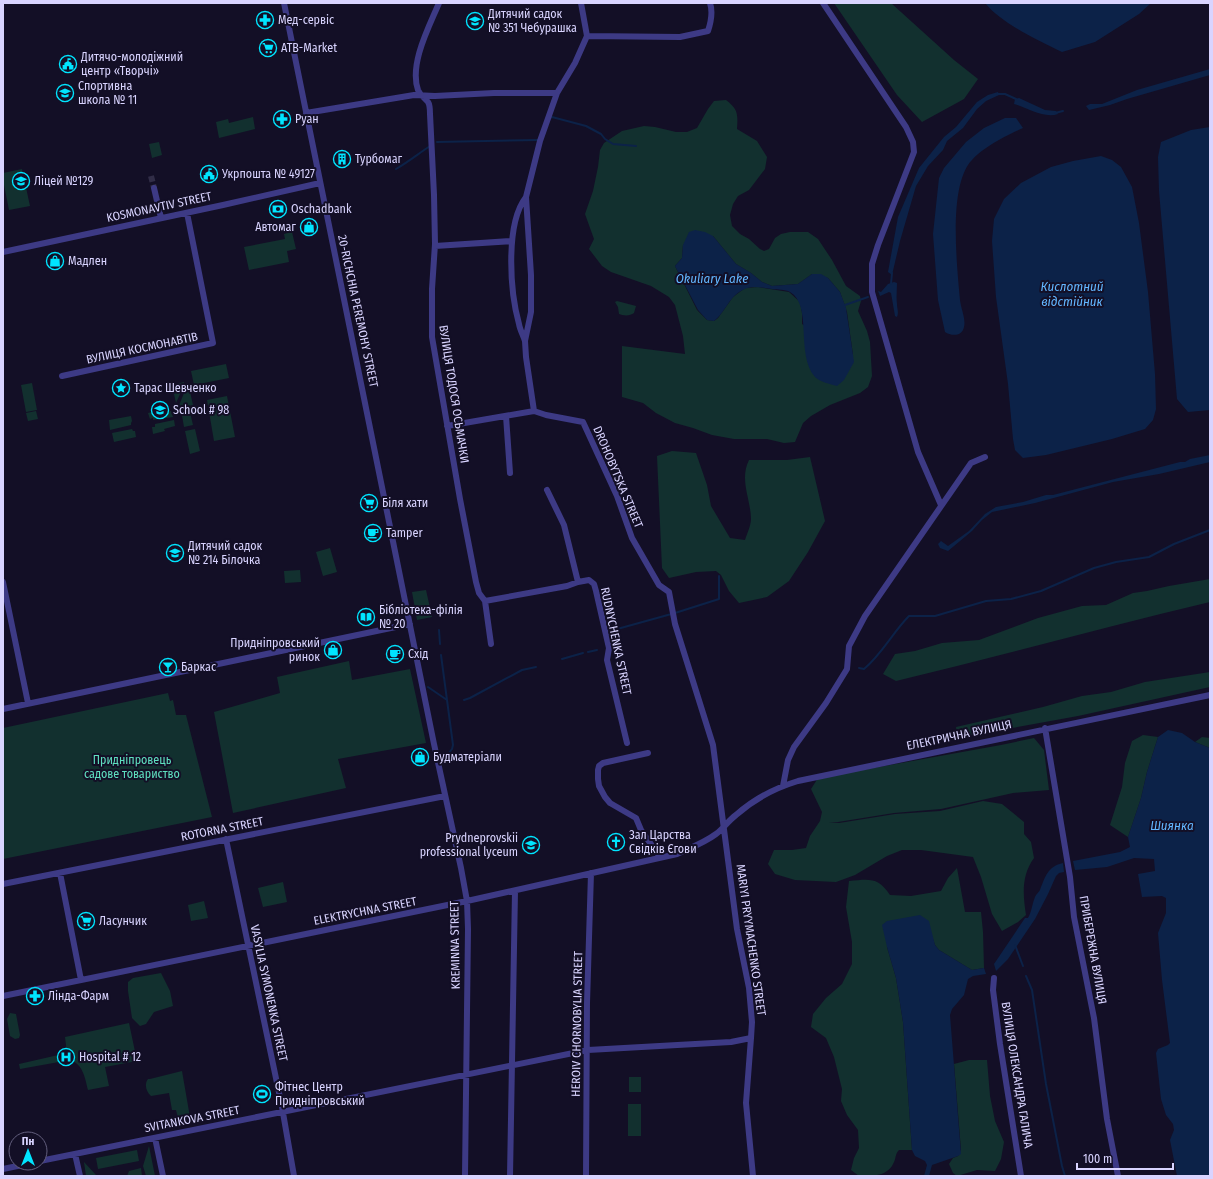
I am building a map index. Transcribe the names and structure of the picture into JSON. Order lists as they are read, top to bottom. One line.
{"streets":{"street":["KOSMONAVTIV STREET","20-RICHCHIA PEREMOHY STREET","ВУЛИЦЯ КОСМОНАВТІВ","ВУЛИЦЯ ТОДОСЯ ОСЬМАЧКИ","DROHOBYTSKA STREET","RUDNYCHENKA STREET","ЕЛЕКТРИЧНА ВУЛИЦЯ","ROTORNA STREET","ELEKTRYCHNA STREET","MARIYI PRYYMACHENKO STREET","KREMINNA STREET","ПРИБЕРЕЖНА ВУЛИЦЯ","VASYLIA SYMONENKA STREET","HEROIV CHORNOBYLIA STREET","ВУЛИЦЯ ОЛЕКСАНДРА ГАЛИЧА","SVITANKOVA STREET"]},"crossings":[["KOSMONAVTIV STREET","20-RICHCHIA PEREMOHY STREET"],["KOSMONAVTIV STREET","ВУЛИЦЯ КОСМОНАВТІВ"],["20-RICHCHIA PEREMOHY STREET","KREMINNA STREET"],["DROHOBYTSKA STREET","ЕЛЕКТРИЧНА ВУЛИЦЯ"],["DROHOBYTSKA STREET","ELEKTRYCHNA STREET"],["DROHOBYTSKA STREET","MARIYI PRYYMACHENKO STREET"],["ЕЛЕКТРИЧНА ВУЛИЦЯ","ELEKTRYCHNA STREET"],["ЕЛЕКТРИЧНА ВУЛИЦЯ","MARIYI PRYYMACHENKO STREET"],["ЕЛЕКТРИЧНА ВУЛИЦЯ","ПРИБЕРЕЖНА ВУЛИЦЯ"],["ROTORNA STREET","KREMINNA STREET"],["ROTORNA STREET","VASYLIA SYMONENKA STREET"],["ELEKTRYCHNA STREET","MARIYI PRYYMACHENKO STREET"],["ELEKTRYCHNA STREET","KREMINNA STREET"],["ELEKTRYCHNA STREET","VASYLIA SYMONENKA STREET"],["ELEKTRYCHNA STREET","HEROIV CHORNOBYLIA STREET"],["MARIYI PRYYMACHENKO STREET","SVITANKOVA STREET"],["KREMINNA STREET","SVITANKOVA STREET"],["VASYLIA SYMONENKA STREET","SVITANKOVA STREET"],["HEROIV CHORNOBYLIA STREET","SVITANKOVA STREET"]],"water":["Okuliary Lake","Кислотний відстійник","Шиянка"],"parks":["Придніпровець садове товариство"],"places":{"pharmacy":["Мед-сервіс","Руан","Лінда-Фарм"],"school or university":["Дитячий садок № 351 Чебурашка","Спортивна школа № 11","Ліцей №129","School # 98","Дитячий садок № 214 Білочка","Prydneprovskii professional lyceum"],"supermarket":["ATB-Market","Біля хати","Ласунчик"],"public building":["Дитячо-молодіжний центр «Творчі»","Укрпошта № 49127"],"building":["Турбомаг"],"bank":["Oschadbank"],"shop":["Автомаг","Мадлен","Придніпровський ринок","Будматеріали"],"place":["Тарас Шевченко"],"cafe":["Tamper","Схід"],"library":["Бібліотека-філія № 20"],"bar":["Баркас"],"church":["Зал Царства Свідків Єгови"],"hospital":["Hospital # 12"],"sports":["Фітнес Центр Придніпровський"]},"scale_bar":"100 m","north":"top"}
